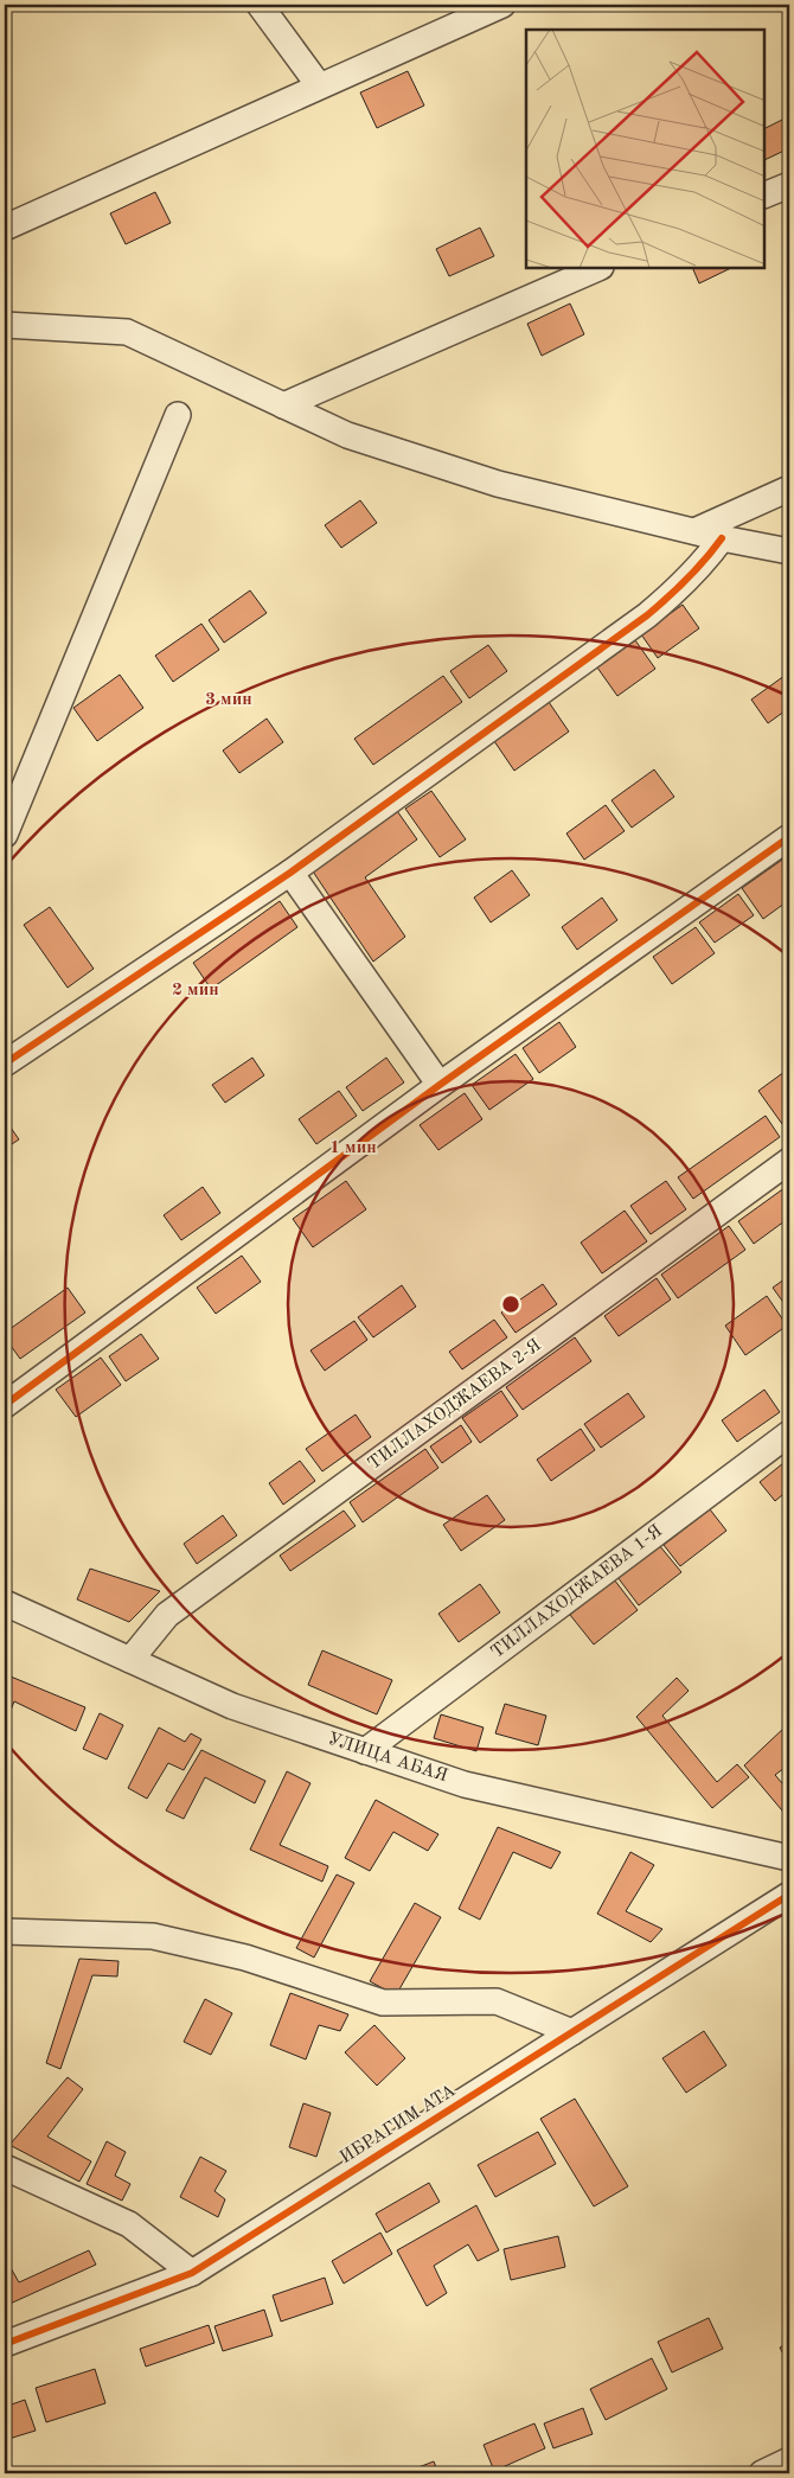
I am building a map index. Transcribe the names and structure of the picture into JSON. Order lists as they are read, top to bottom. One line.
{"streets":{"street":["ТИЛЛАХОДЖАЕВА 2-Я","ТИЛЛАХОДЖАЕВА 1-Я","УЛИЦА АБАЯ","ИБРАГИМ АТА"]},"crossings":[["ТИЛЛАХОДЖАЕВА 2-Я","УЛИЦА АБАЯ"],["ТИЛЛАХОДЖАЕВА 1-Я","УЛИЦА АБАЯ"]],"rings":["3 мин","2 мин","1 мин"]}
